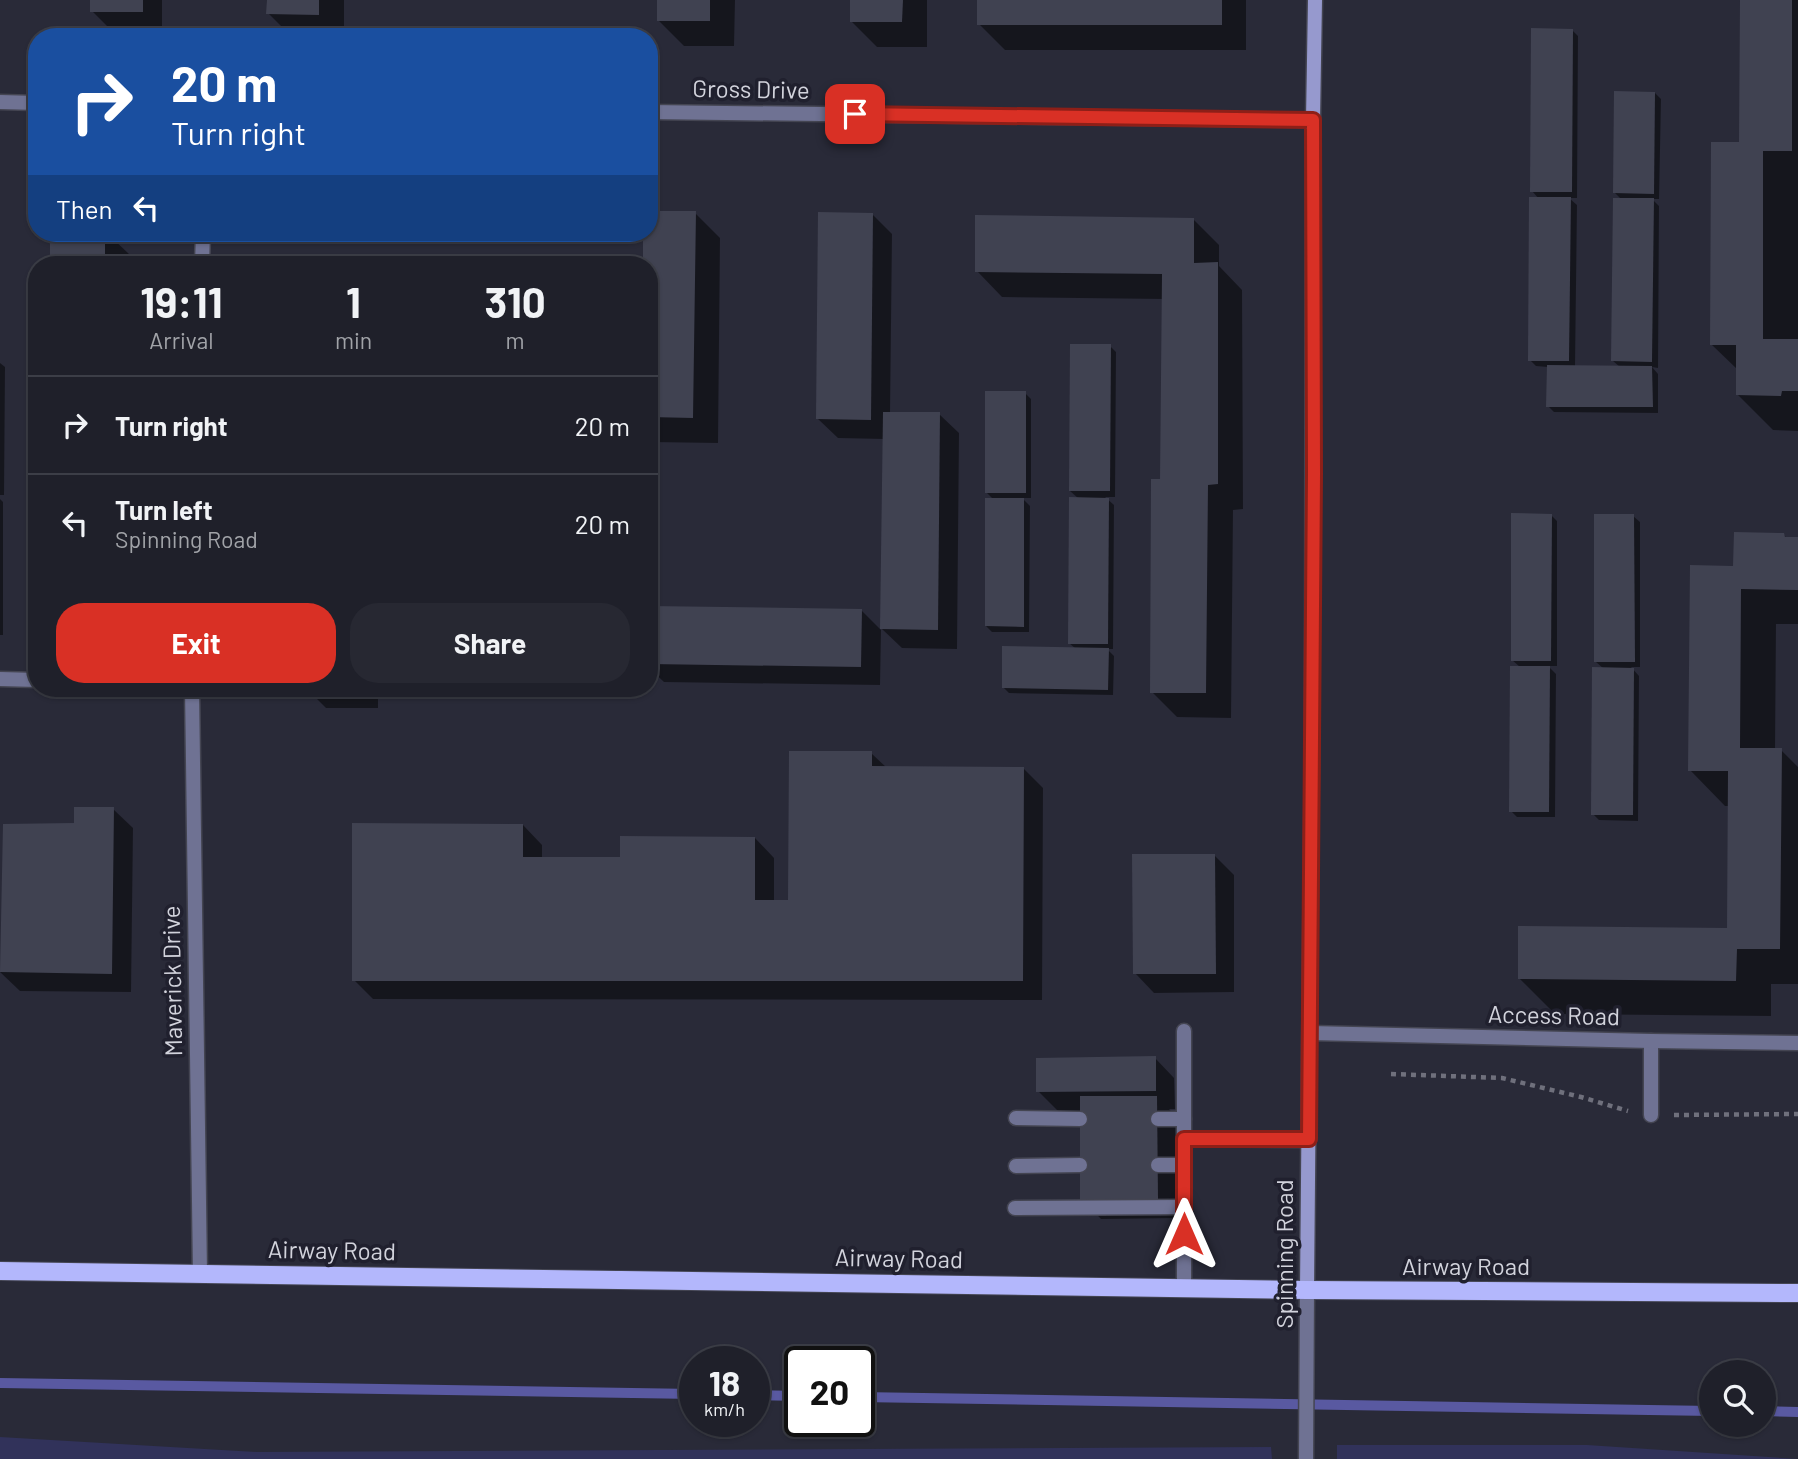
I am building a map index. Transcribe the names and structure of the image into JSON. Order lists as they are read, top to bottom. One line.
{"streets":{"main road":["Airway Road"],"street":["Gross Drive","Maverick Drive","Access Road","Spinning Road"]},"crossings":[["Gross Drive","Spinning Road"],["Maverick Drive","Airway Road"],["Access Road","Spinning Road"],["Airway Road","Spinning Road"]],"page":{"turn":["20 m","Turn right"],"then":"Then","eta":["19:11","Arrival","1","min","310","m"],"list":[{"name":"Turn right","value":"20 m"},{"name":"Turn left","note":"Spinning Road","value":"20 m"}],"buttons":["Exit","Share"],"speed":"18 km/h","limit":"20"}}
